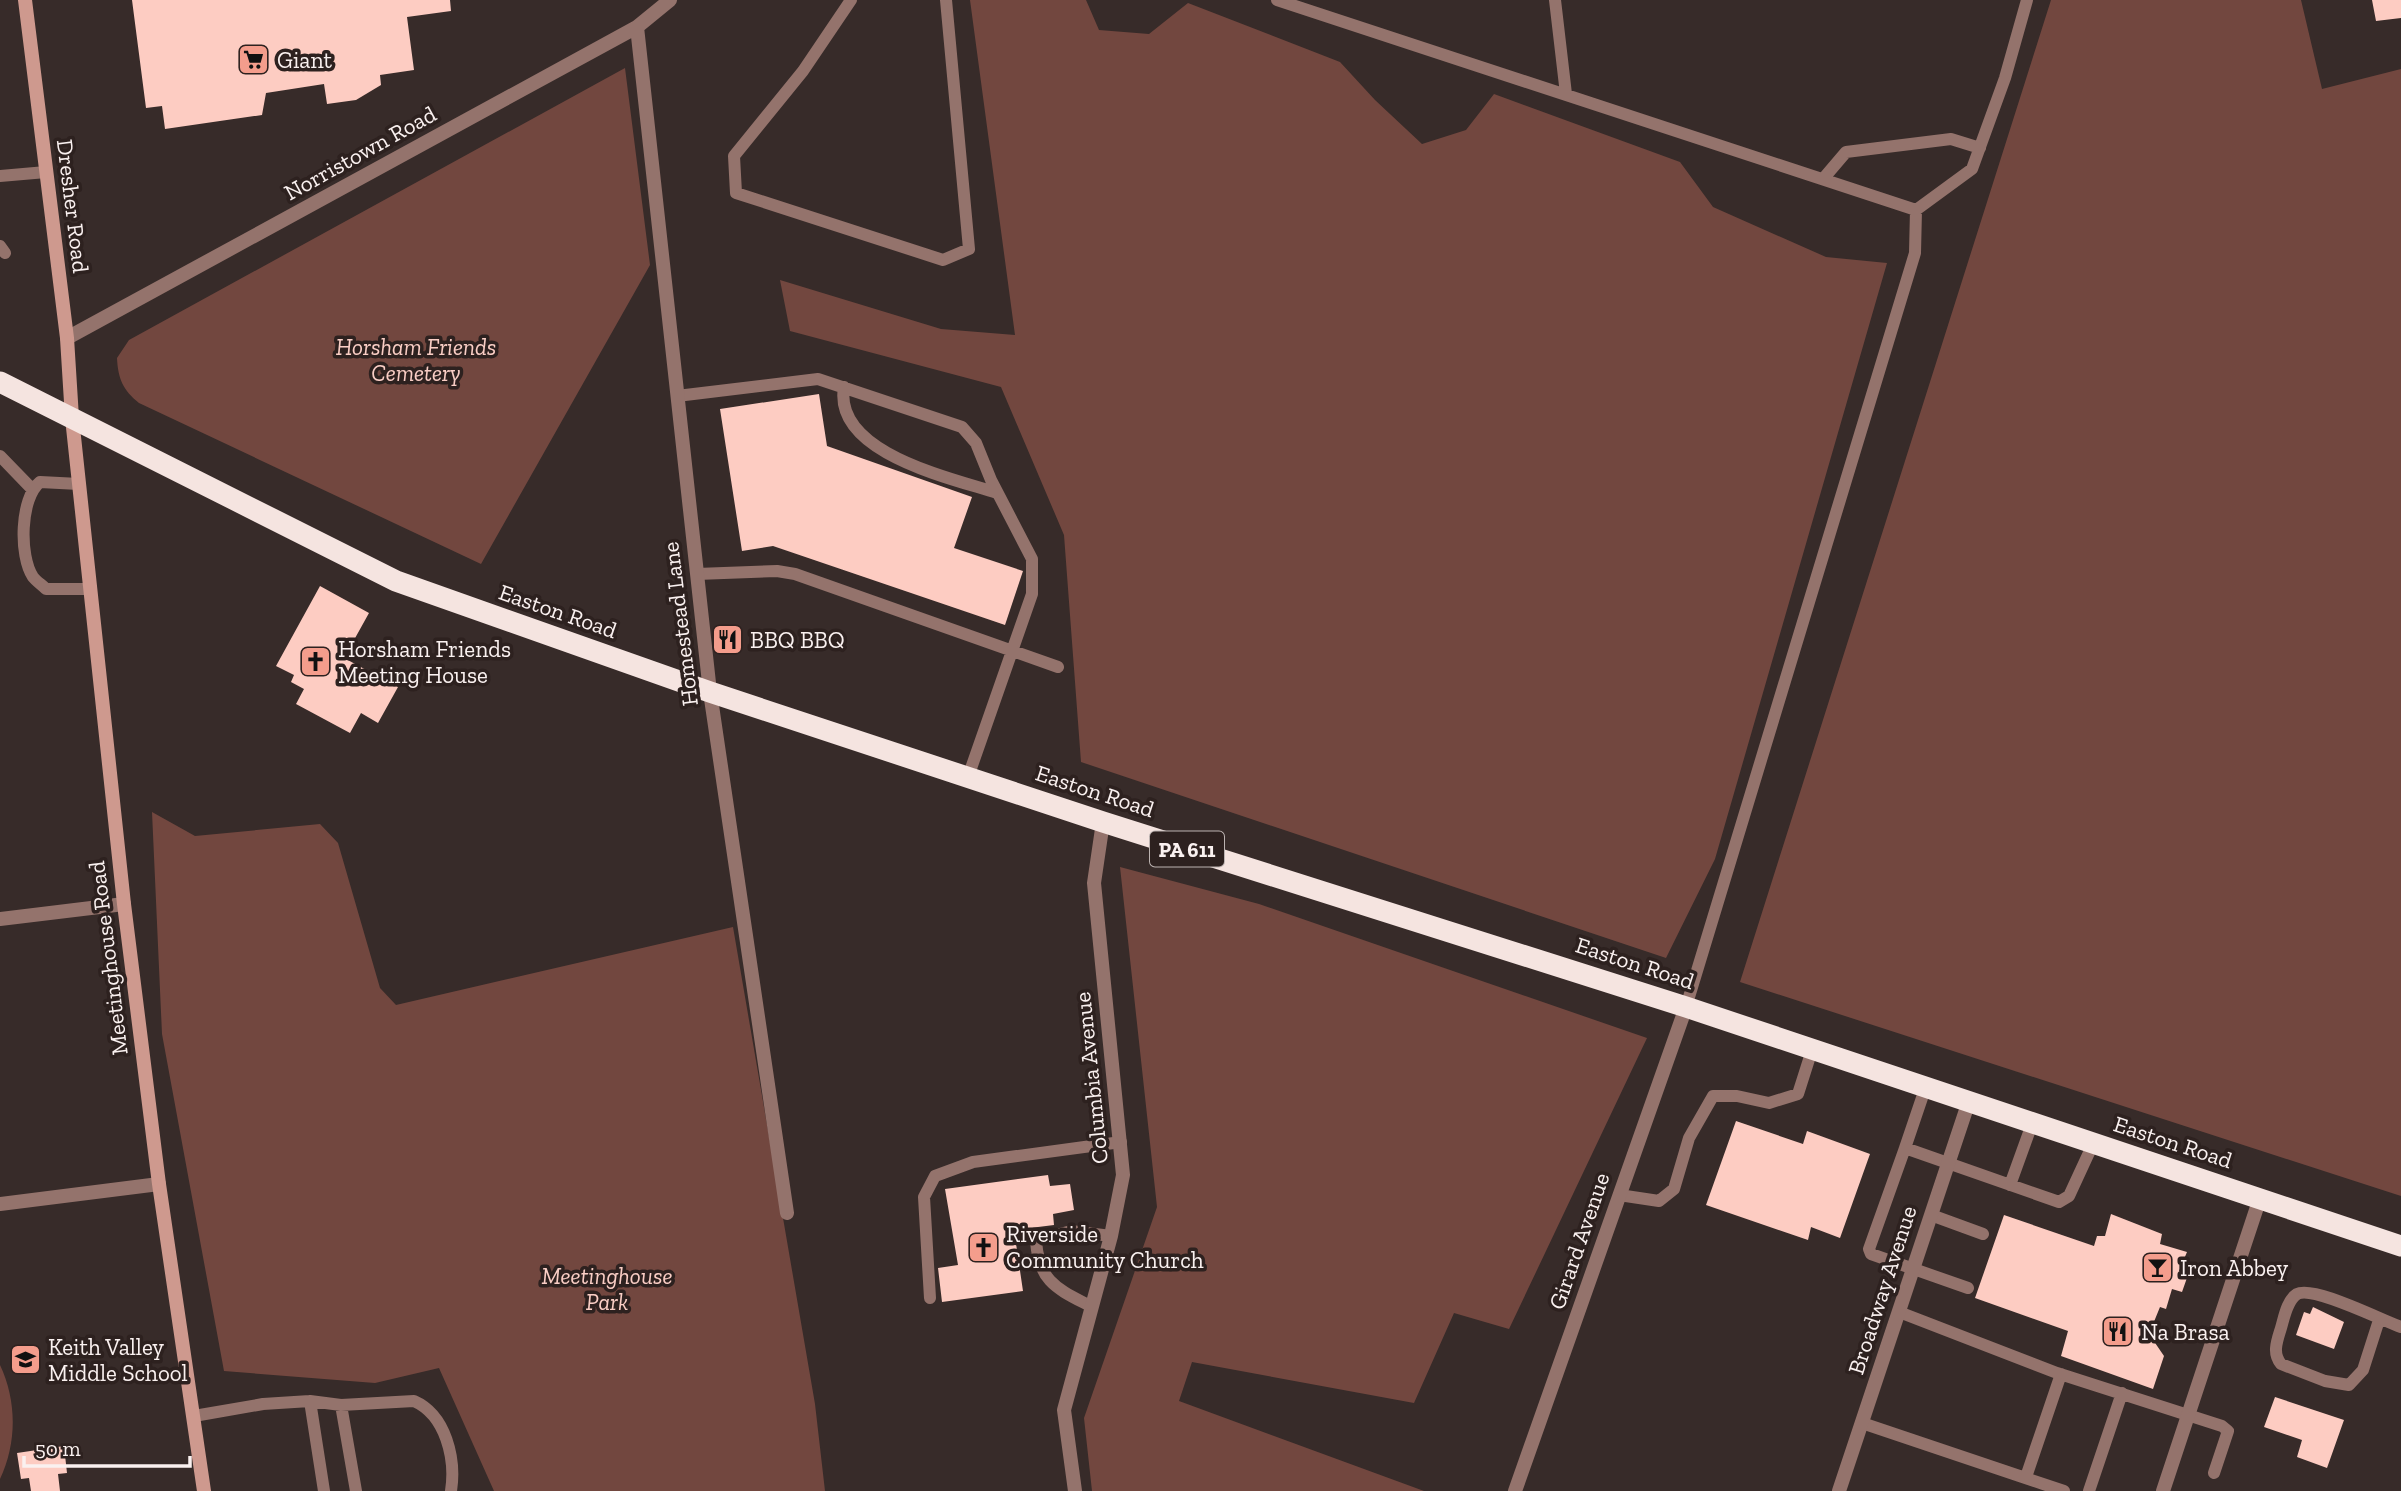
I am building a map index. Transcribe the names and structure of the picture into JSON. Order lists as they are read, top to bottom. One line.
{"streets":{"highway":["Easton Road","PA 611"],"street":["Norristown Road","Dresher Road","Homestead Lane","Meetinghouse Road","Columbia Avenue","Girard Avenue","Broadway Avenue"]},"crossings":[["Norristown Road","Dresher Road"],["Norristown Road","Homestead Lane"],["Dresher Road","Easton Road"],["Dresher Road","Meetinghouse Road"],["Easton Road","Homestead Lane"],["Easton Road","Meetinghouse Road"],["Easton Road","Columbia Avenue"],["Easton Road","Girard Avenue"],["Easton Road","Broadway Avenue"]],"parks":["Horsham Friends Cemetery","Meetinghouse Park"],"places":{"supermarket":["Giant"],"restaurant":["BBQ BBQ","Na Brasa"],"church":["Horsham Friends Meeting House","Riverside Community Church"],"bar":["Iron Abbey"],"school or university":["Keith Valley Middle School"]},"scale_bar":"50 m"}
